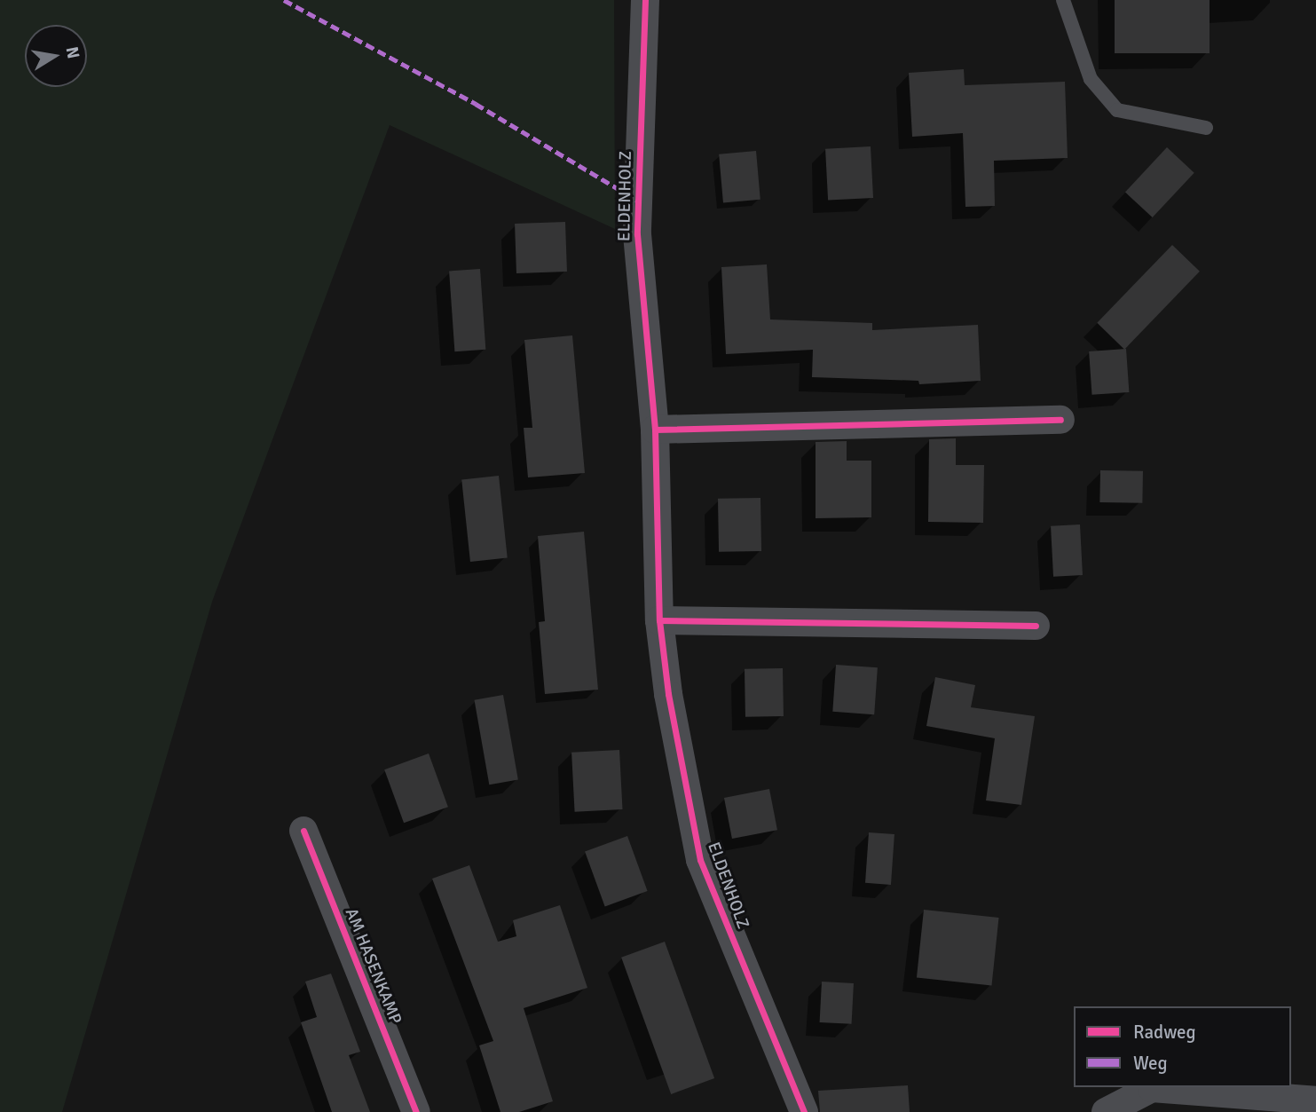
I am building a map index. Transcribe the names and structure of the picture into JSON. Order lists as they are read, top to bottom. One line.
{"streets":{"street":["ELDENHOLZ","AM HASENKAMP"]},"legend":["Radweg","Weg"],"north":"right"}
